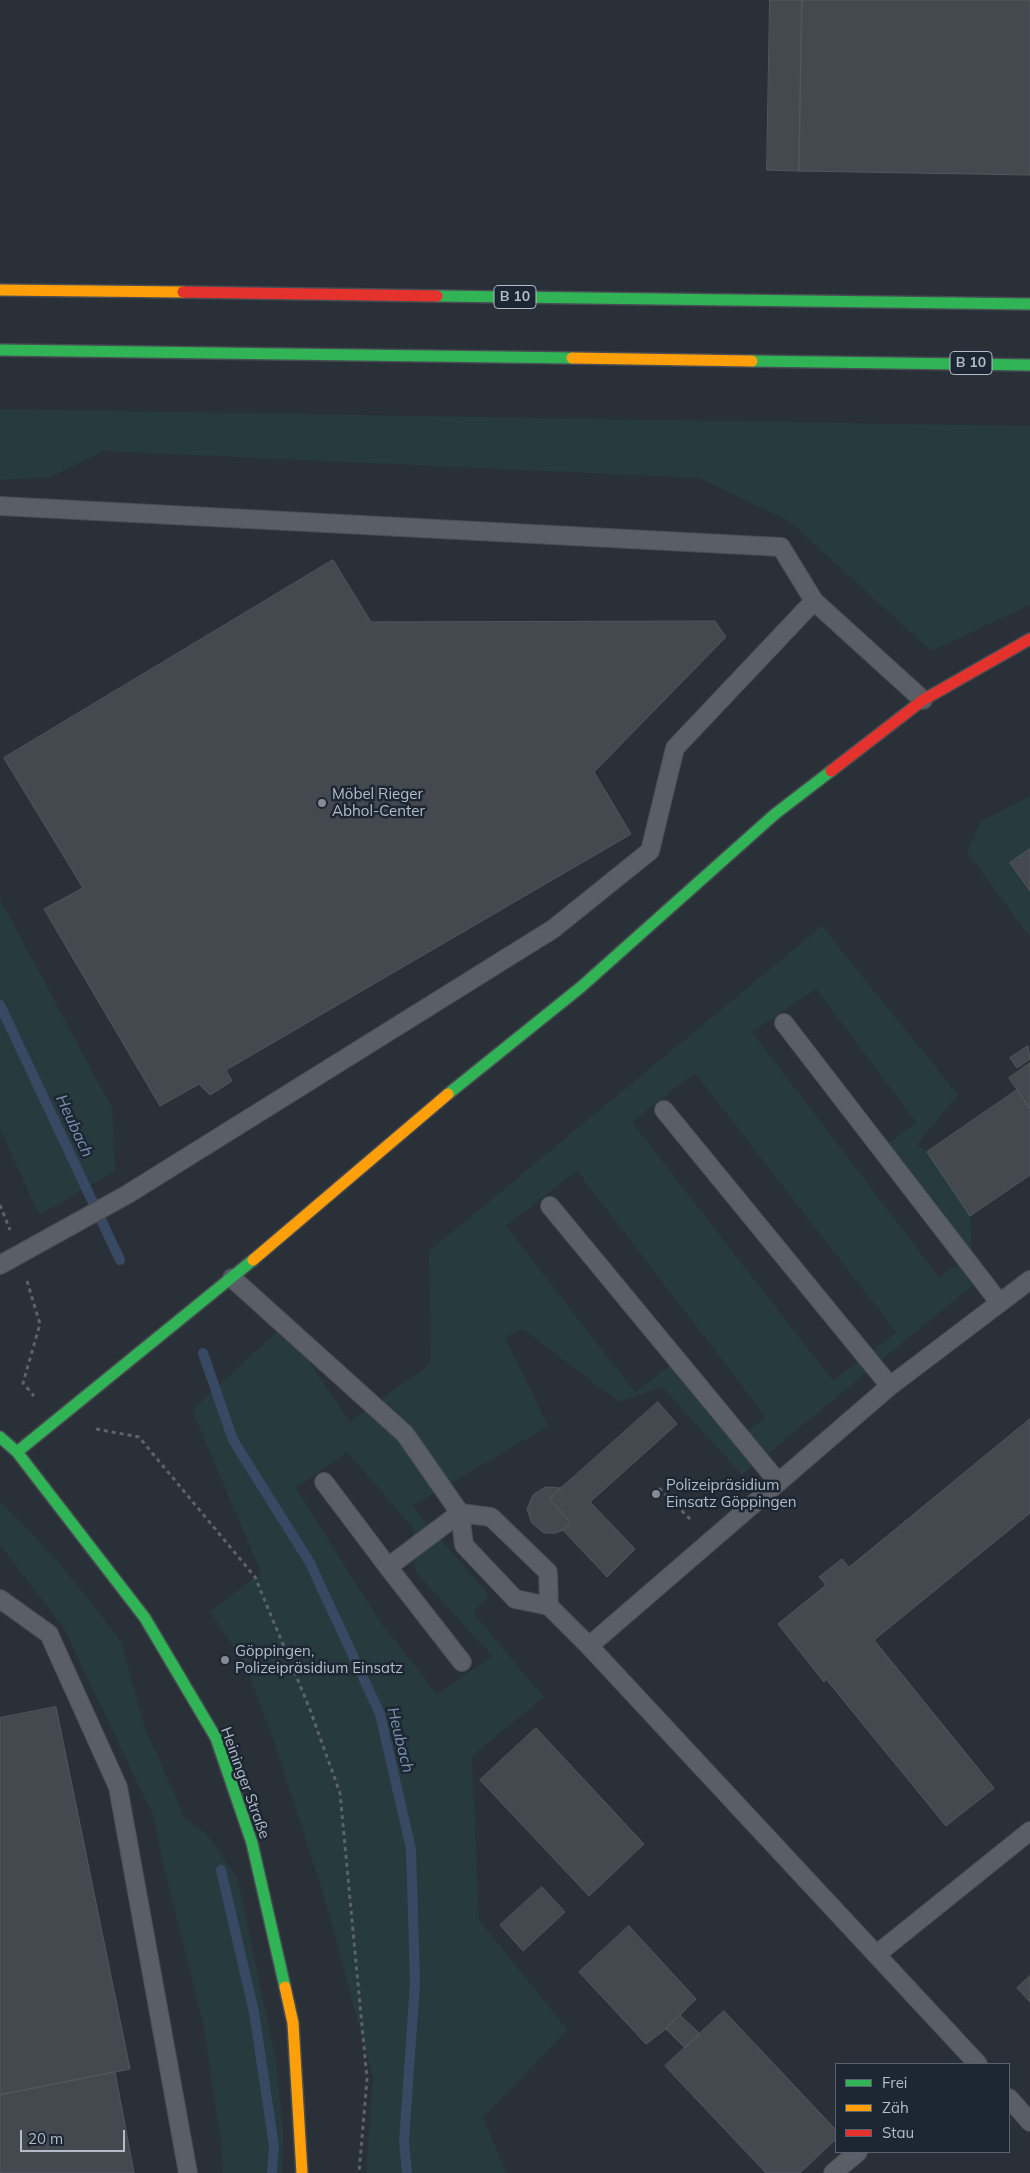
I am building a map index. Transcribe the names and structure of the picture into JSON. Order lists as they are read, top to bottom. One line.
{"streets":{"main road":["B 10","Heininger Straße"]},"water":["Heubach"],"places":["Möbel Rieger Abhol-Center","Polizeipräsidium Einsatz Göppingen","Göppingen, Polizeipräsidium Einsatz"],"legend":["Frei","Zäh","Stau"],"scale_bar":"20 m"}
